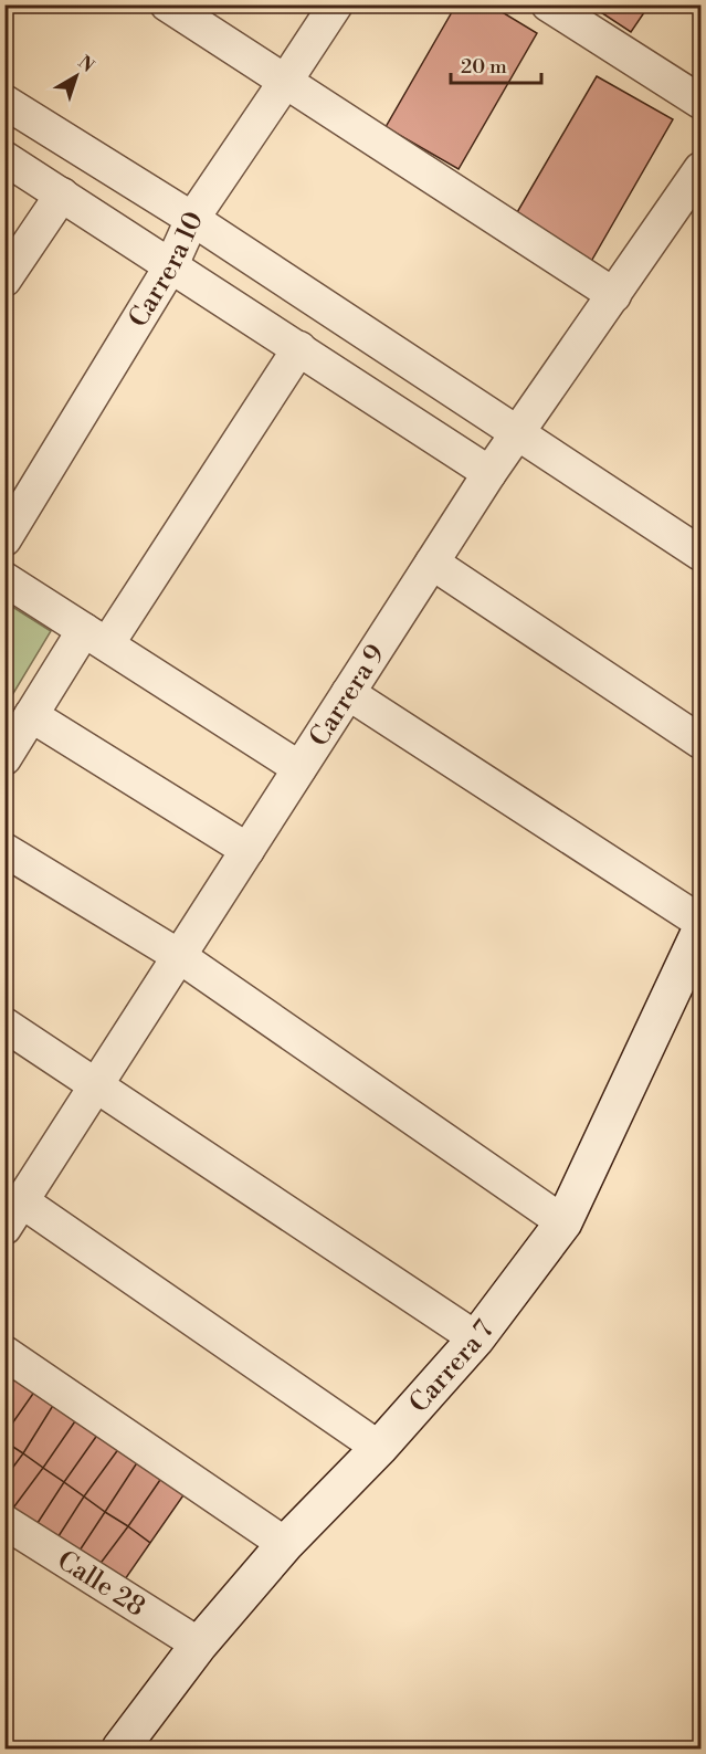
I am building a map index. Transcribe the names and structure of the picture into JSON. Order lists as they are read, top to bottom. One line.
{"streets":{"street":["Carrera 10","Carrera 9","Carrera 7","Calle 28"]},"crossings":[["Carrera 7","Calle 28"]],"scale_bar":"20 m","north":"top right"}
